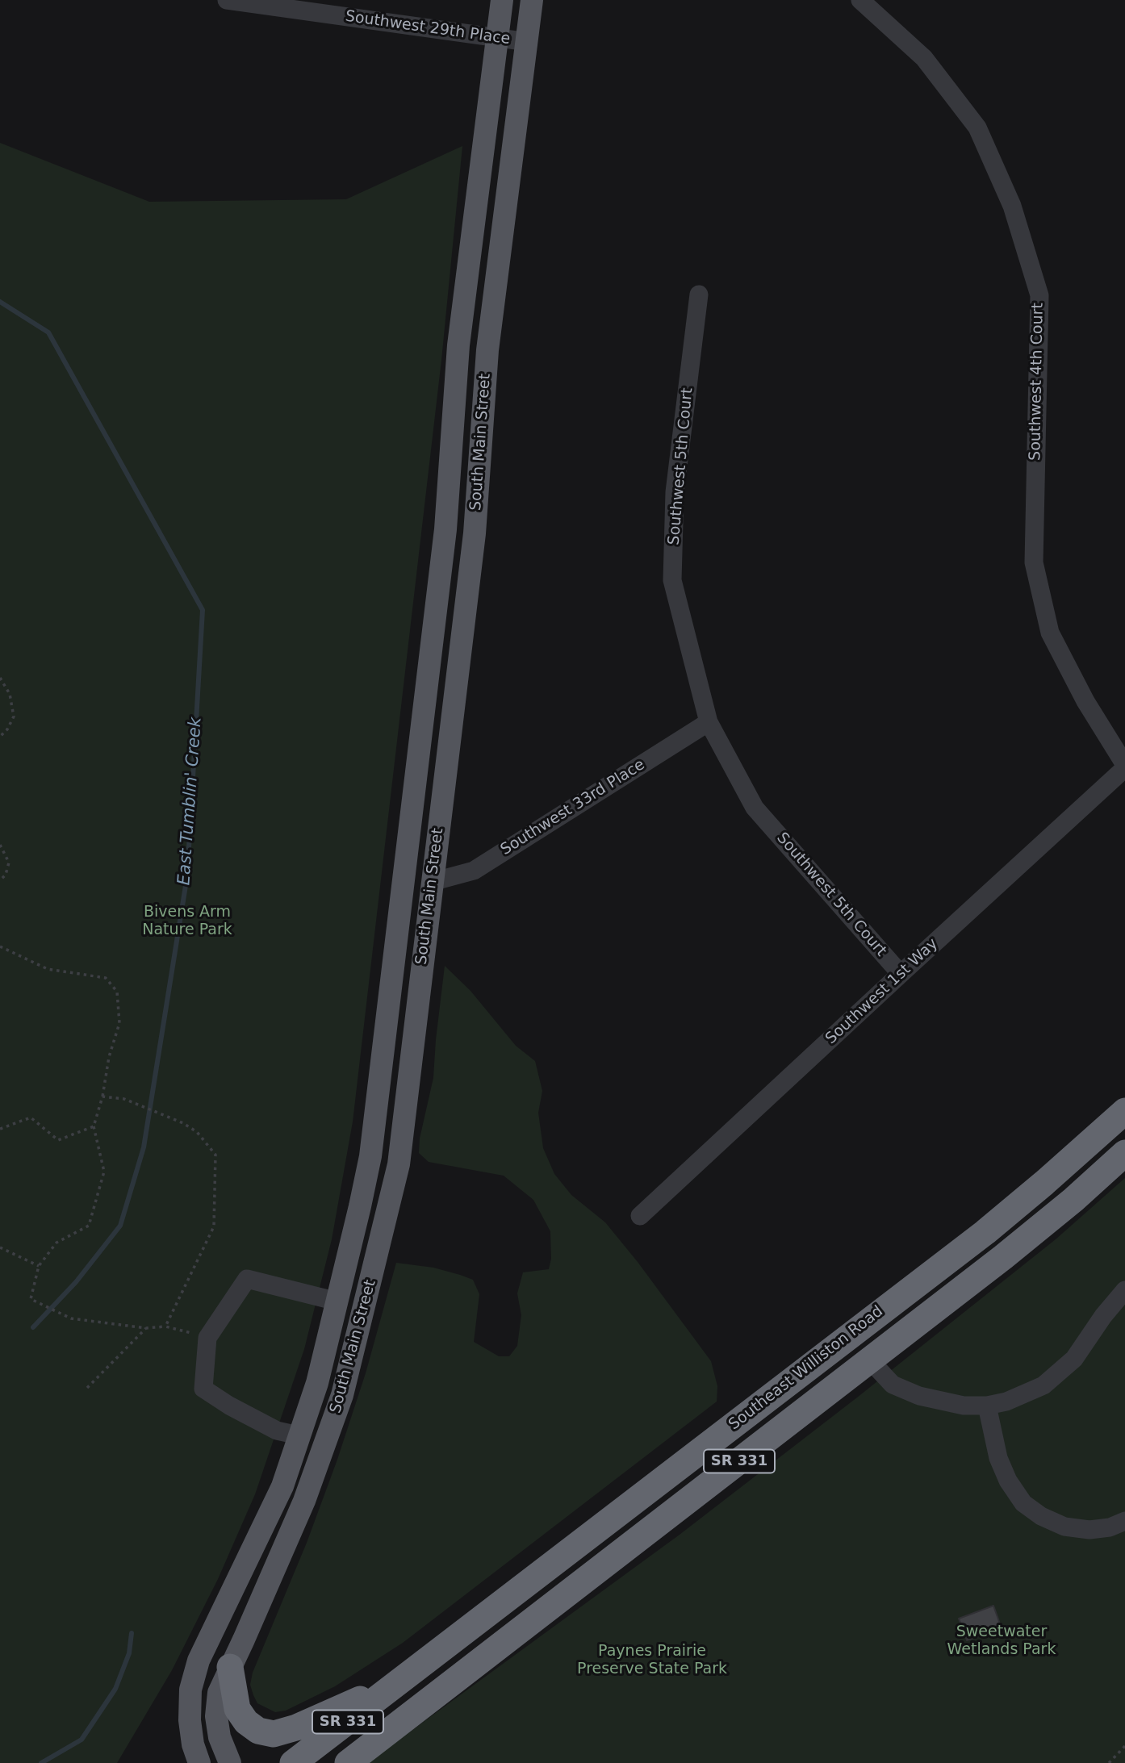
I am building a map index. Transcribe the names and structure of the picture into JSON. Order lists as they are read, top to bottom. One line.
{"streets":{"highway":["Southeast Williston Road","SR 331"],"main road":["South Main Street"],"street":["Southwest 29th Place","Southwest 4th Court","Southwest 5th Court","Southwest 33rd Place","Southwest 1st Way"]},"crossings":[["Southwest 29th Place","South Main Street"],["Southwest 4th Court","Southwest 1st Way"],["South Main Street","Southwest 33rd Place"],["Southwest 5th Court","Southwest 33rd Place"],["Southwest 5th Court","Southwest 1st Way"]],"water":["East Tumblin' Creek"],"parks":["Bivens Arm Nature Park","Sweetwater Wetlands Park","Paynes Prairie Preserve State Park"]}
